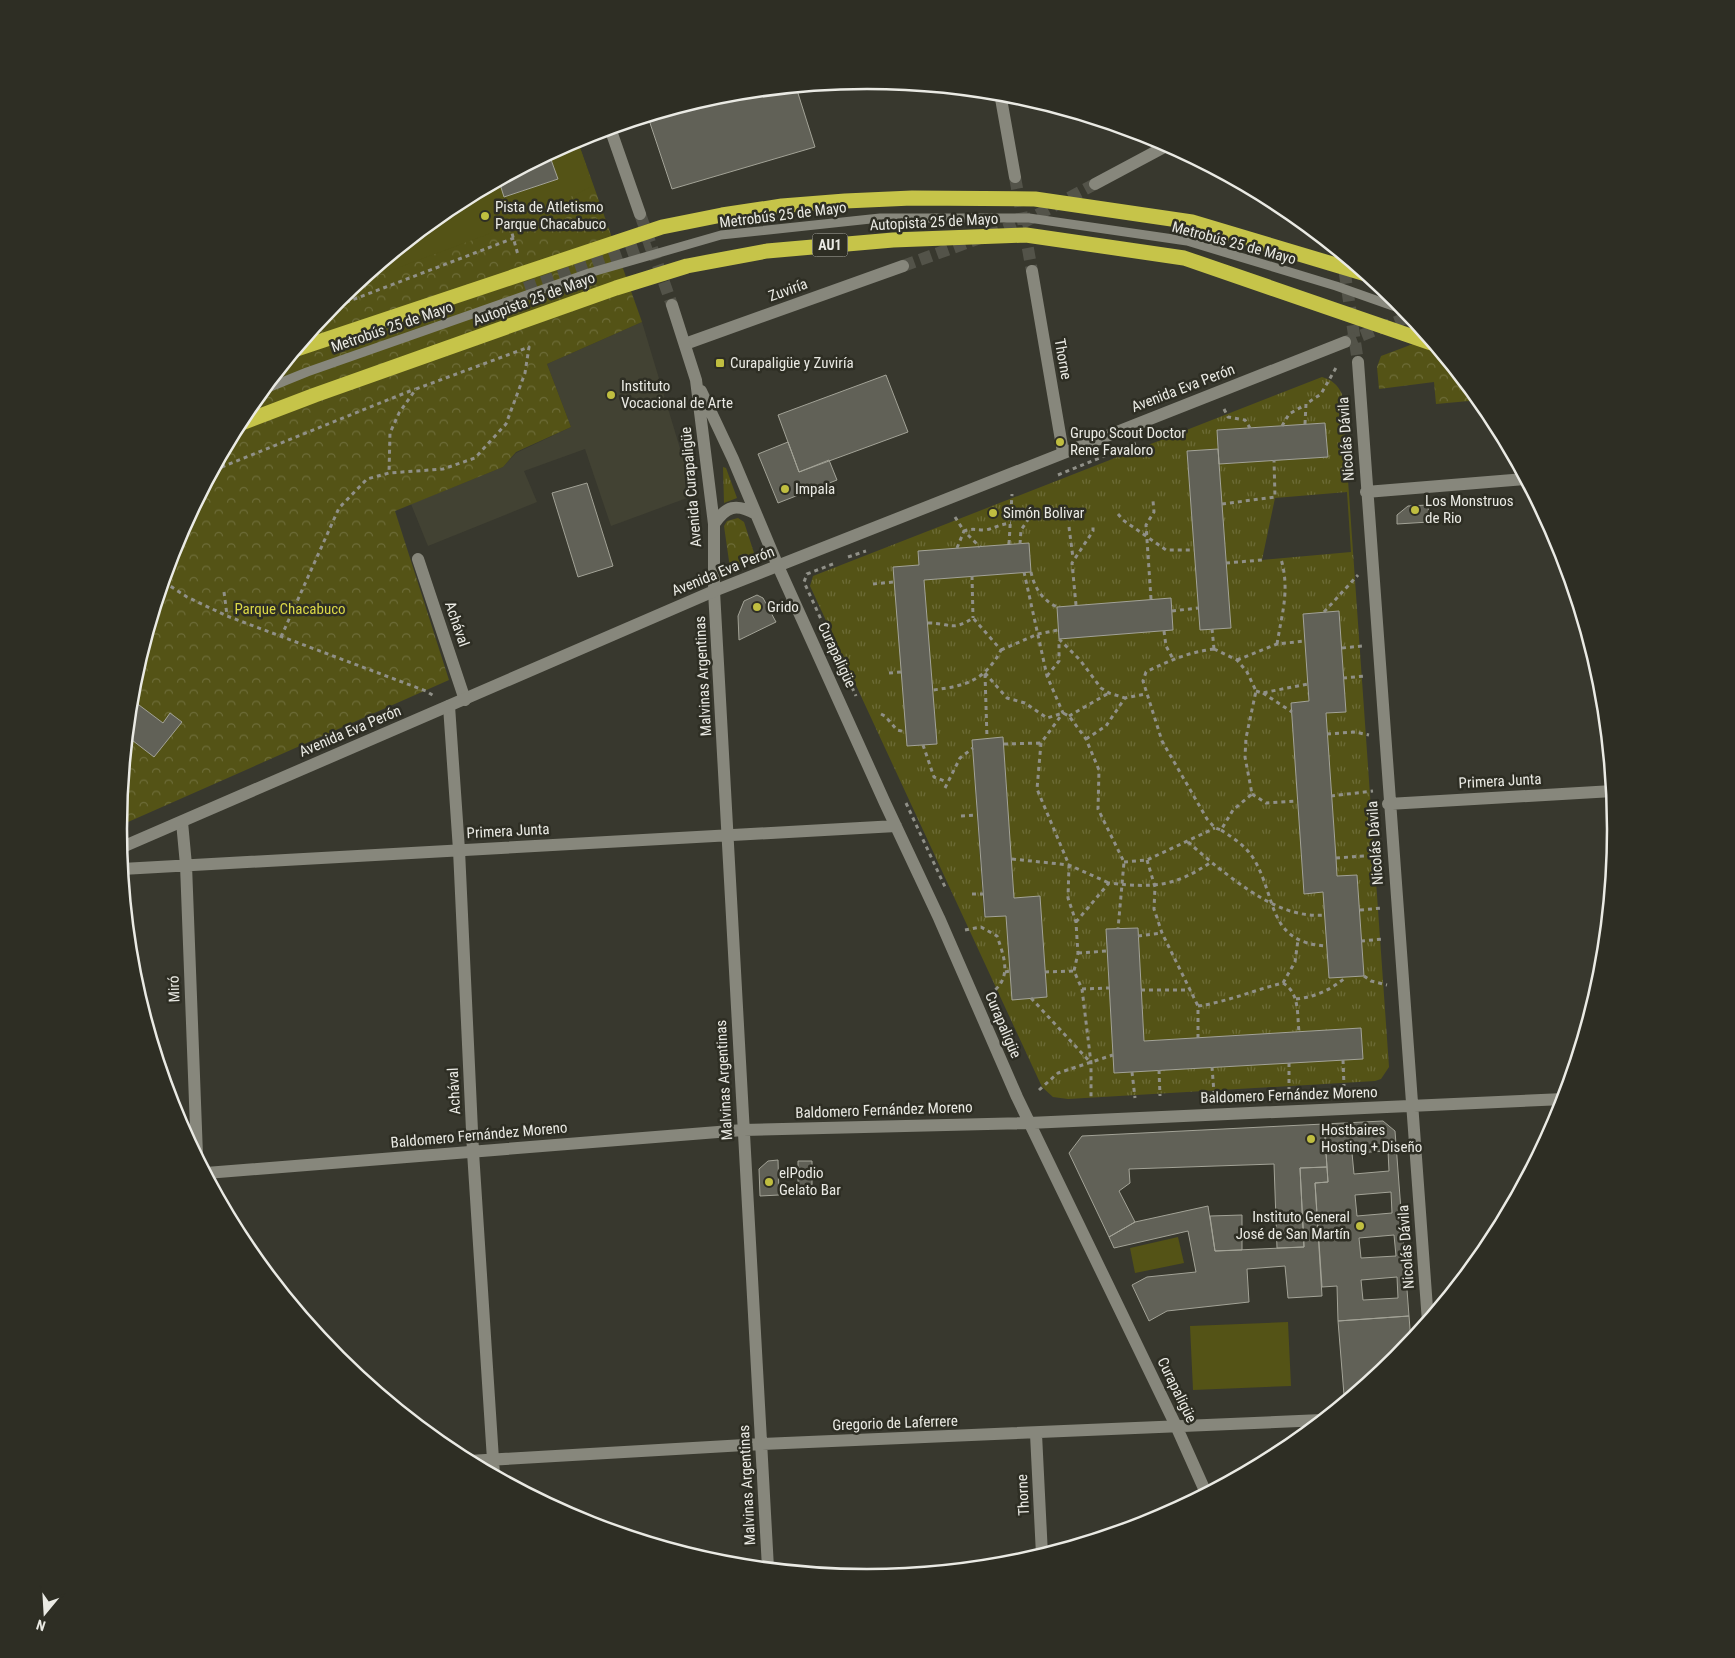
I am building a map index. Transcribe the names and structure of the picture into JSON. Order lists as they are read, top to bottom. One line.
{"streets":{"highway":["Autopista 25 de Mayo","AU1"],"street":["Zuviría","Thorne","Avenida Eva Perón","Nicolás Dávila","Avenida Curapaligüe","Achával","Curapaligüe","Malvinas Argentinas","Primera Junta","Miró","Baldomero Fernández Moreno","Gregorio de Laferrere"],"lane":["Metrobús 25 de Mayo"]},"crossings":[["Zuviría","Avenida Curapaligüe"],["Thorne","Avenida Eva Perón"],["Thorne","Gregorio de Laferrere"],["Avenida Eva Perón","Avenida Curapaligüe"],["Avenida Eva Perón","Achával"],["Avenida Eva Perón","Curapaligüe"],["Avenida Eva Perón","Malvinas Argentinas"],["Avenida Eva Perón","Miró"],["Nicolás Dávila","Primera Junta"],["Nicolás Dávila","Baldomero Fernández Moreno"],["Avenida Curapaligüe","Curapaligüe"],["Avenida Curapaligüe","Malvinas Argentinas"],["Achával","Primera Junta"],["Achával","Baldomero Fernández Moreno"],["Achával","Gregorio de Laferrere"],["Curapaligüe","Primera Junta"],["Curapaligüe","Baldomero Fernández Moreno"],["Curapaligüe","Gregorio de Laferrere"],["Malvinas Argentinas","Primera Junta"],["Malvinas Argentinas","Baldomero Fernández Moreno"],["Malvinas Argentinas","Gregorio de Laferrere"],["Primera Junta","Miró"]],"parks":["Parque Chacabuco"],"places":{"other":["Pista de Atletismo Parque Chacabuco","Instituto Vocacional de Arte","Grupo Scout Doctor Rene Favaloro","Impala","Los Monstruos de Rio","Simón Bolivar","Grido","Hostbaires Hosting + Diseño","elPodio Gelato Bar","Instituto General José de San Martín"],"transit":["Curapaligüe y Zuviría"]},"north":"bottom"}
